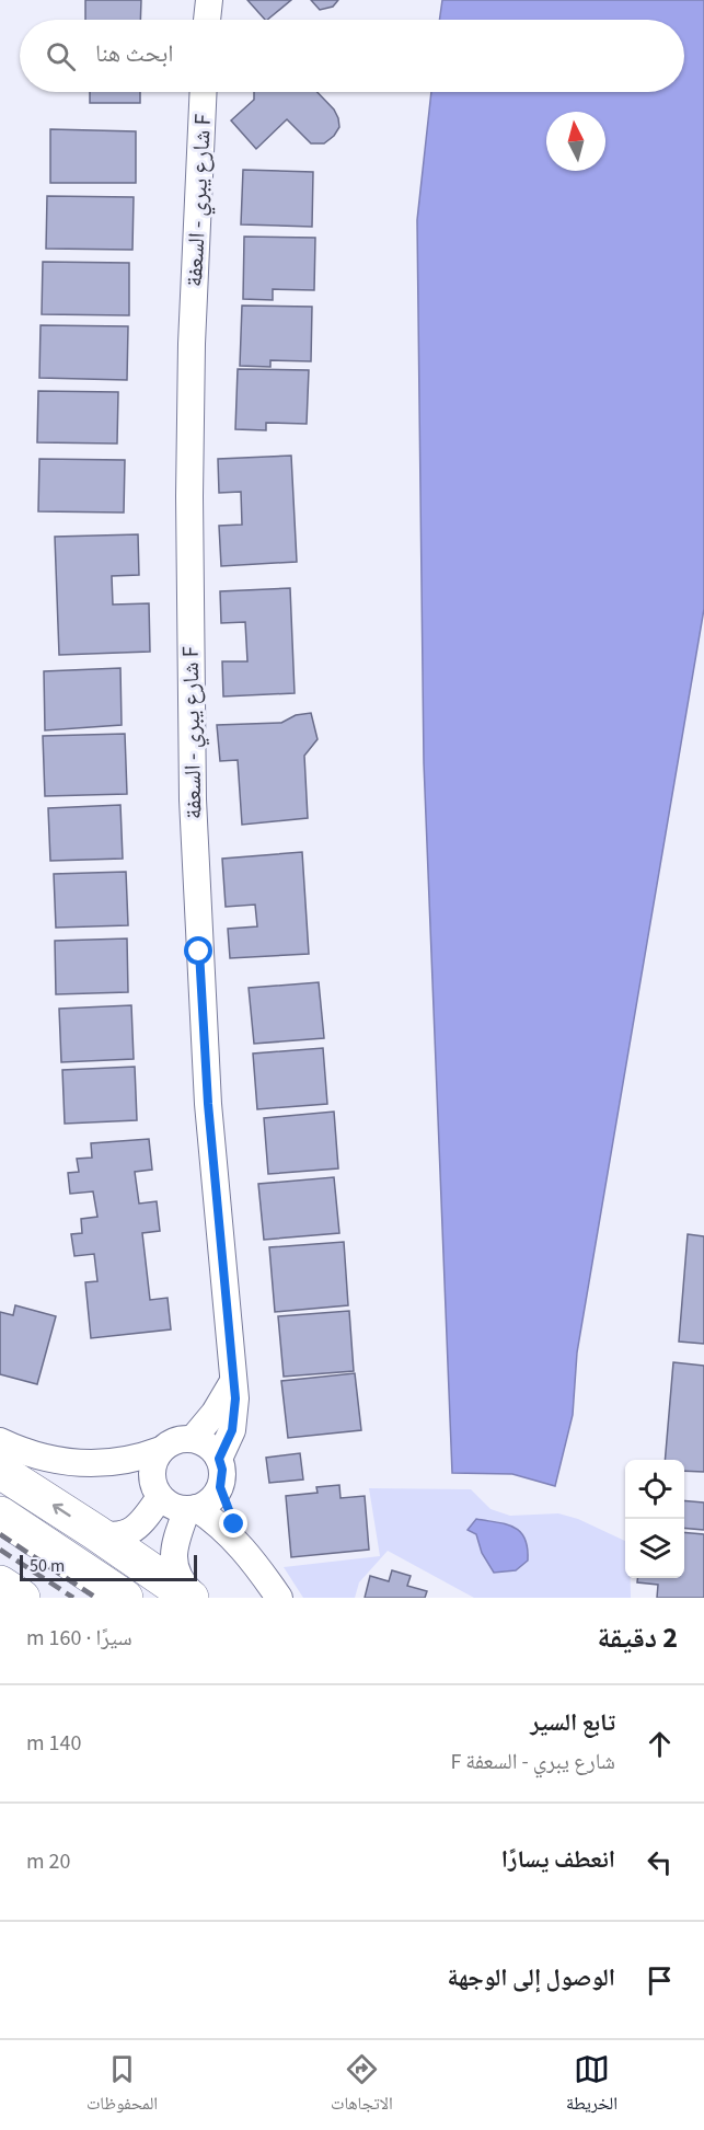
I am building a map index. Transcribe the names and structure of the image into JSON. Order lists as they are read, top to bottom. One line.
{"streets":{"street":["شارع يبري - السعفة F"]},"scale_bar":"50 m","north":"top","page":{"search":"ابحث هنا","scale":"50 m","heading":["2 دقيقة","سيرًا · 160 m"],"list":[["تابع السير","شارع يبري - السعفة F","140 m"],["انعطف يسارًا","20 m"],"الوصول إلى الوجهة"],"nav":["الخريطة","الاتجاهات","المحفوظات"]}}
